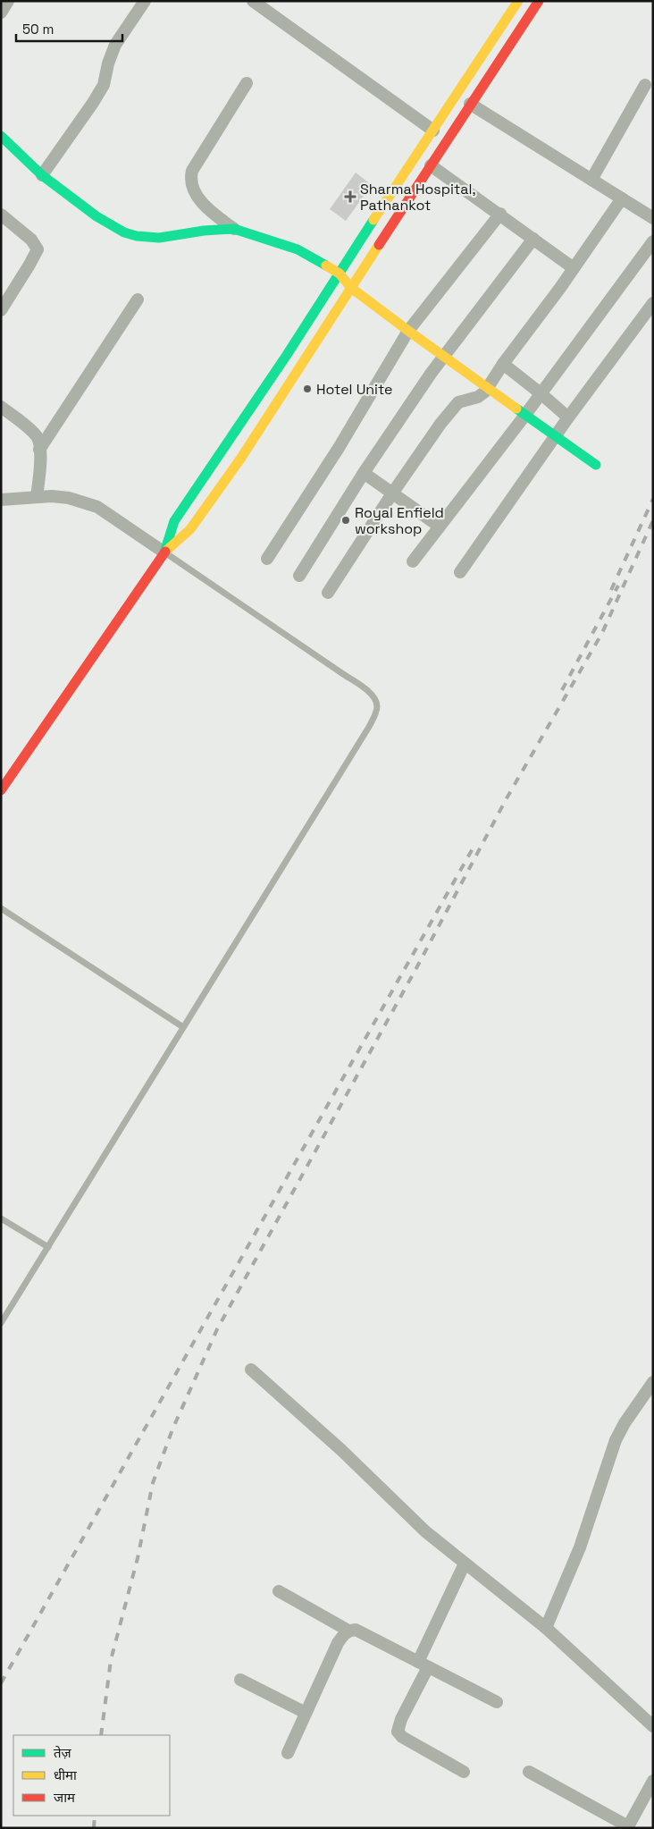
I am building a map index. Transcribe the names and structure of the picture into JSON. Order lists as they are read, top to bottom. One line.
{"places":{"health":["Sharma Hospital, Pathankot"],"other":["Hotel Unite","Royal Enfield workshop"]},"legend":["तेज़","धीमा","जाम"],"scale_bar":"50 m"}
